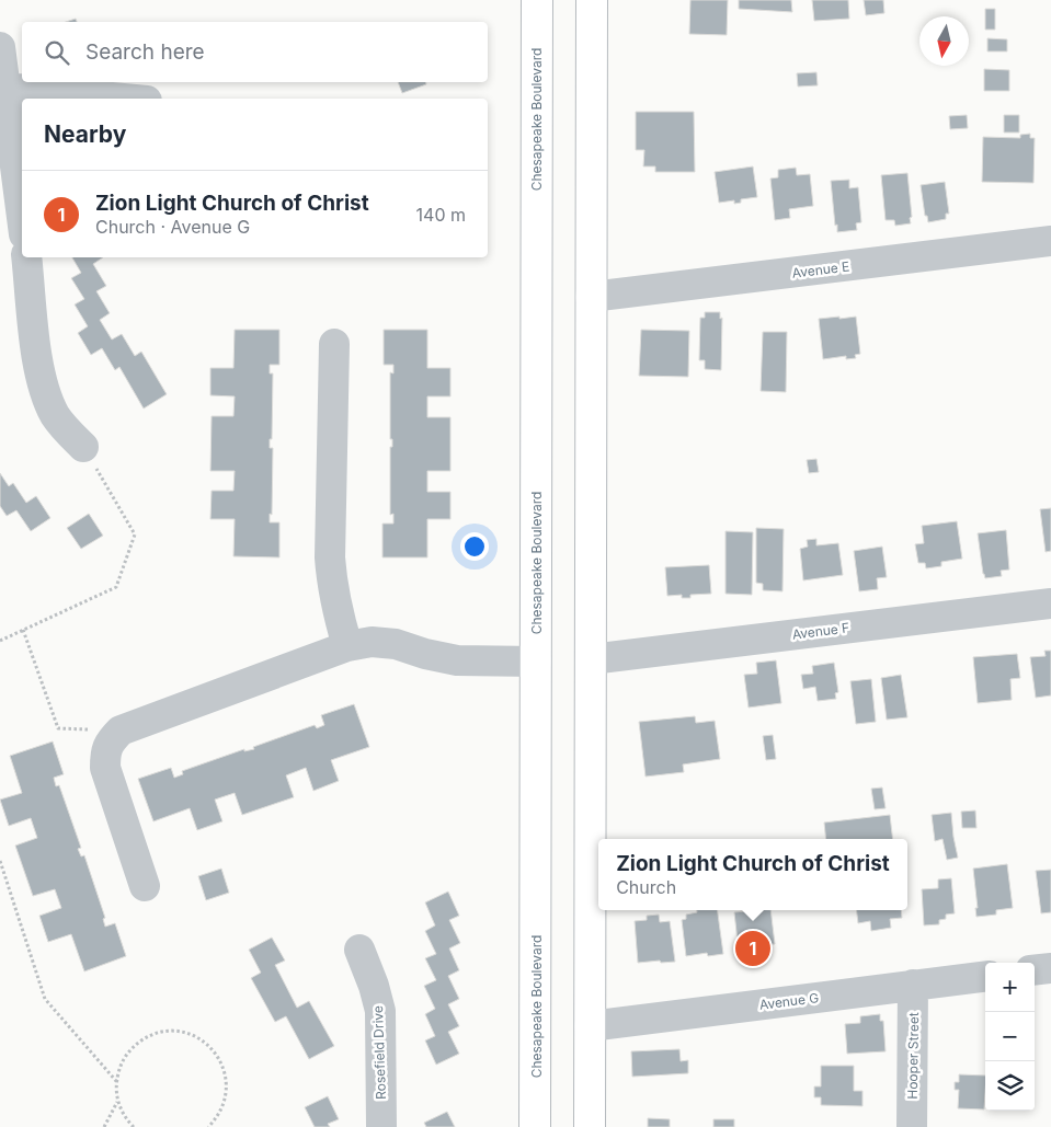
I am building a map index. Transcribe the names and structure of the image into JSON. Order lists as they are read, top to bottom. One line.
{"streets":{"main road":["Chesapeake Boulevard"],"street":["Avenue E","Avenue F","Avenue G","Rosefield Drive","Hooper Street"]},"crossings":[["Avenue G","Hooper Street"]],"north":"bottom","page":{"search":"Search here","heading":"Nearby","list":[{"mark":"1","name":"Zion Light Church of Christ","note":"Church · Avenue G","value":"140 m"}],"popup":["Zion Light Church of Christ","Church"],"pins":"1","map_buttons":["+","−"]}}
